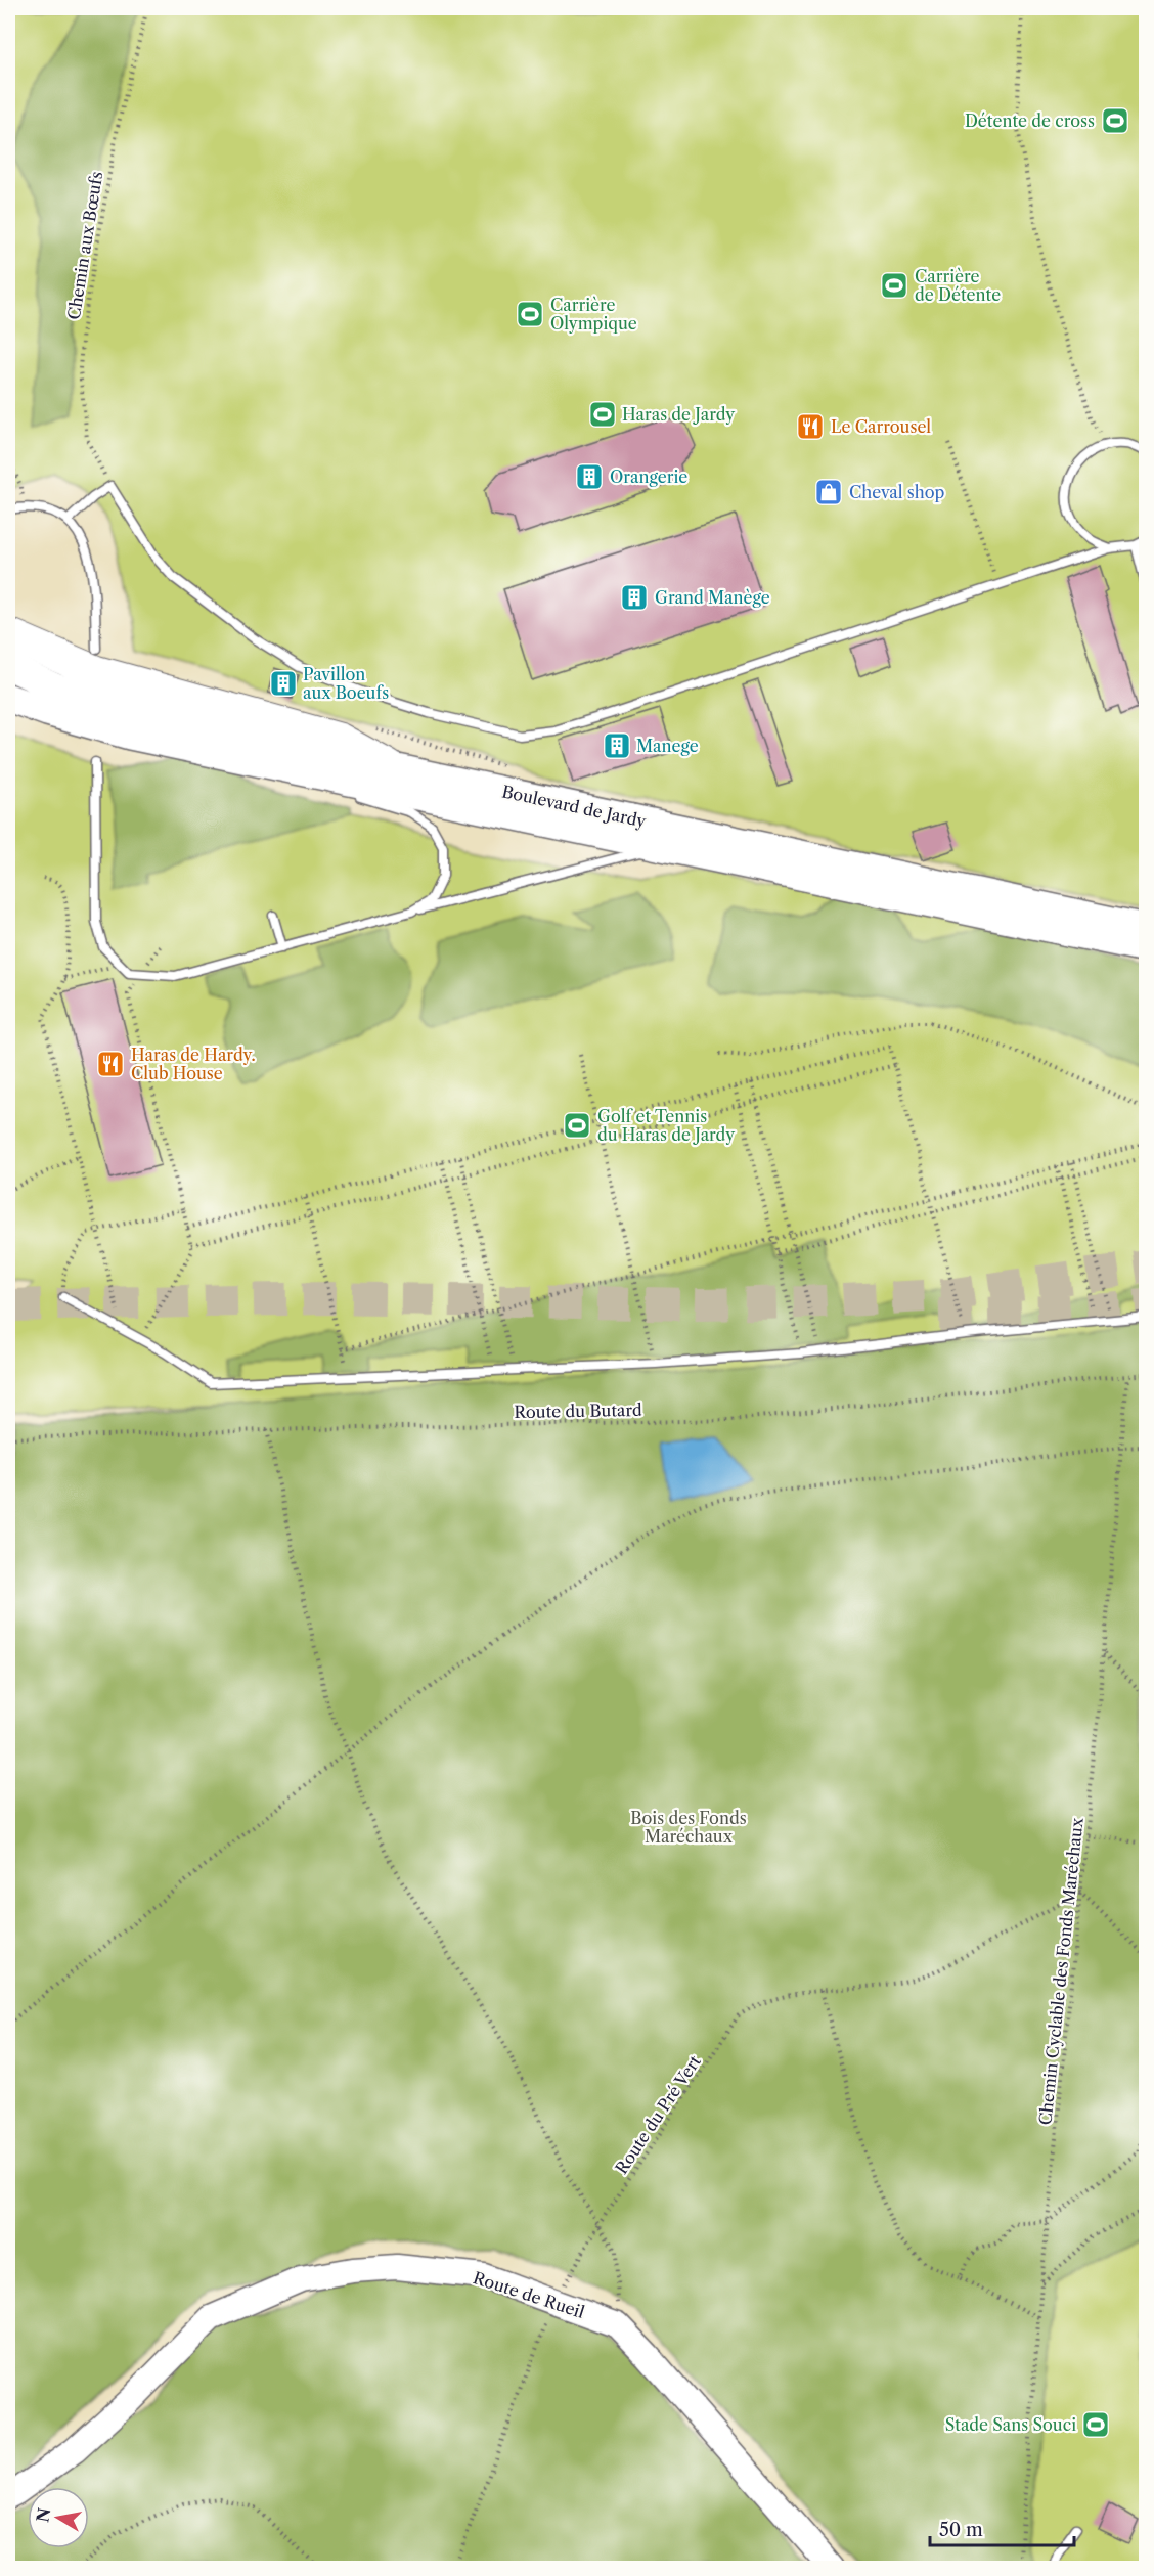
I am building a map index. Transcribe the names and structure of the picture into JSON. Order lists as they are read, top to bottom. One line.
{"streets":{"main road":["Boulevard de Jardy"],"street":["Route de Rueil"],"path":["Chemin aux Bœufs","Route du Butard","Chemin Cyclable des Fonds Maréchaux","Route du Pré Vert"]},"crossings":[["Route du Butard","Chemin Cyclable des Fonds Maréchaux"],["Chemin Cyclable des Fonds Maréchaux","Route du Pré Vert"],["Route du Pré Vert","Route de Rueil"]],"parks":["Bois des Fonds Maréchaux"],"places":{"sports":["Détente de cross","Carrière de Détente","Carrière Olympique","Haras de Jardy","Golf et Tennis du Haras de Jardy","Stade Sans Souci"],"restaurant":["Le Carrousel","Haras de Hardy. Club House"],"building":["Orangerie","Grand Manège","Pavillon aux Boeufs","Manege"],"shop":["Cheval shop"]},"scale_bar":"50 m","north":"left"}
